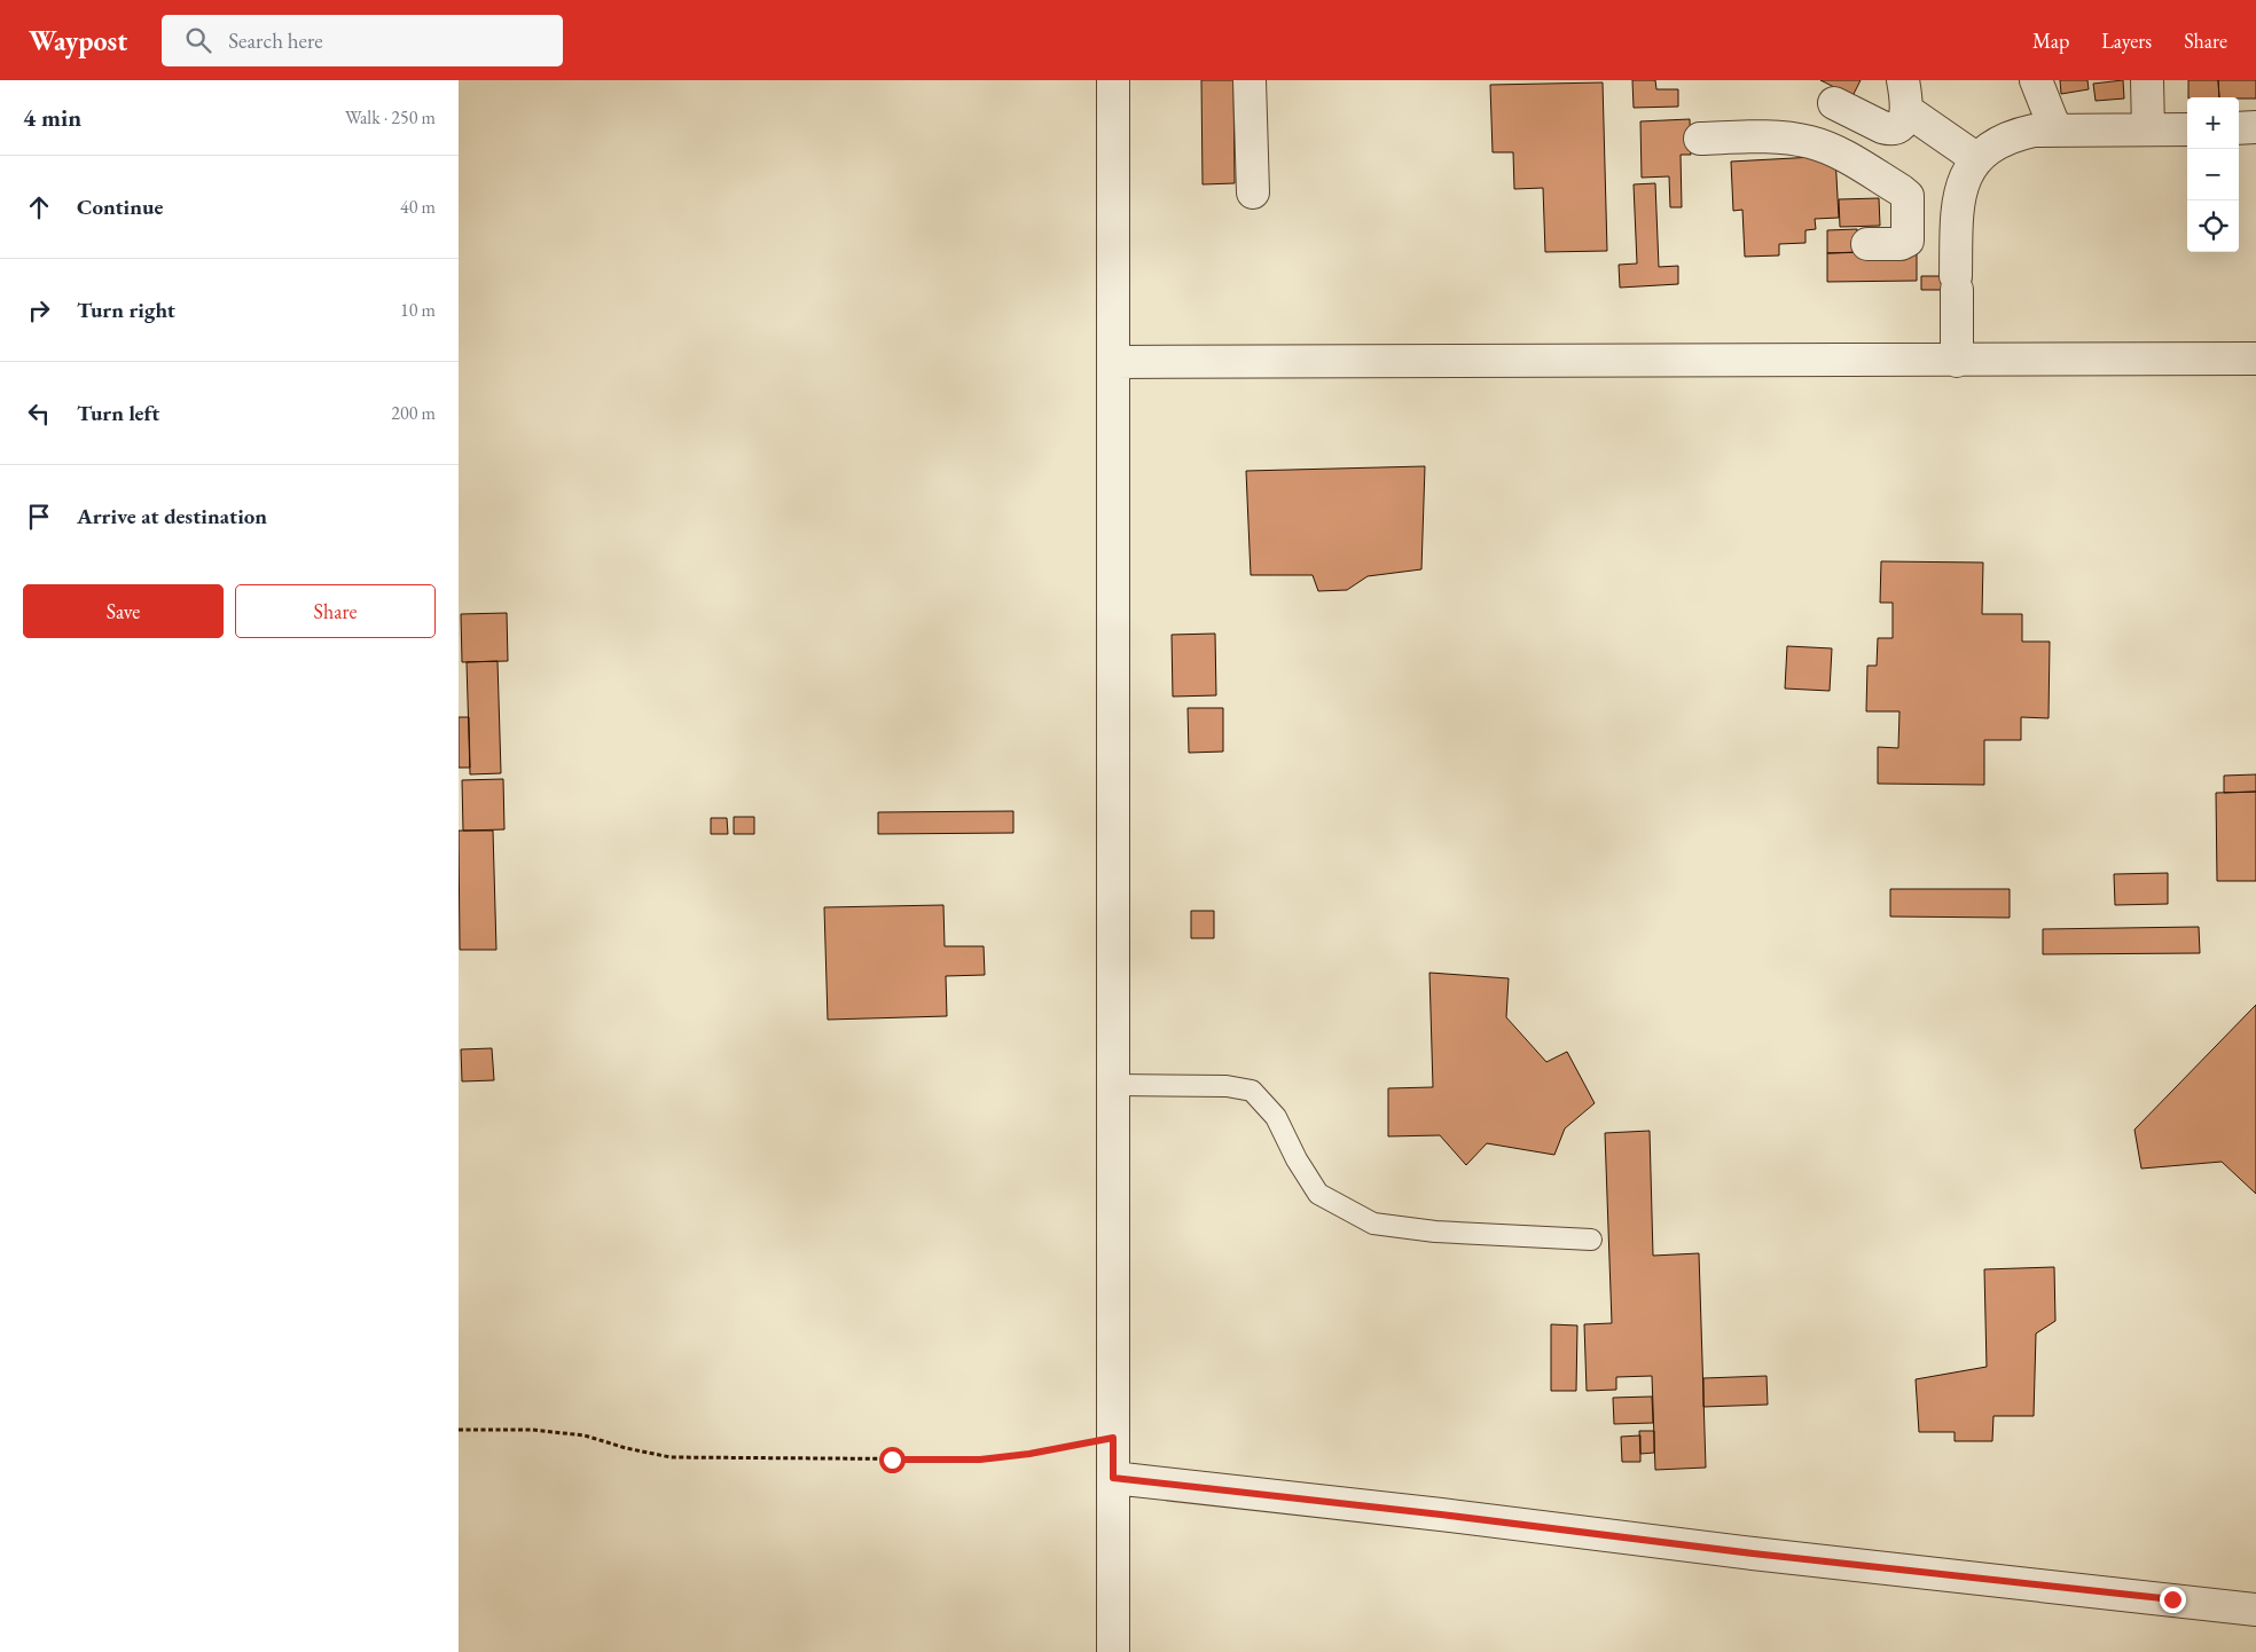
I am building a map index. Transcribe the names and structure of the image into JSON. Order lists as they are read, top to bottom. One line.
{"page":{"header":"Waypost","search":"Search here","nav":["Map","Layers","Share"],"heading":["4 min","Walk · 250 m"],"map_buttons":["+","−"],"list":[["Continue","40 m"],["Turn right","10 m"],["Turn left","200 m"],"Arrive at destination"],"buttons":["Save","Share"]}}
